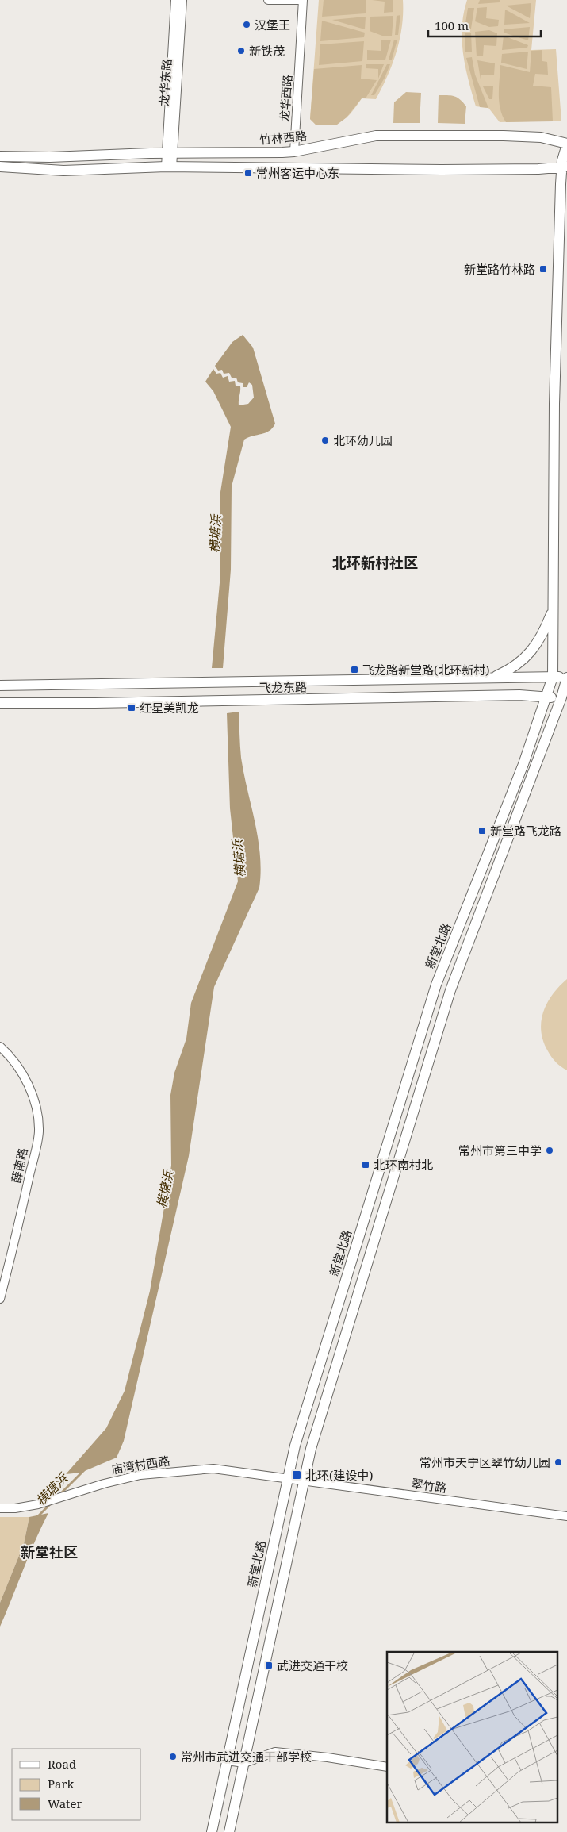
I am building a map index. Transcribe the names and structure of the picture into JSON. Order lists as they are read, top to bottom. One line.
{"streets":{"main road":["竹林西路","飞龙东路","新堂北路"],"street":["龙华东路","龙华西路","薛南路","庙湾村西路","翠竹路"]},"crossings":[["龙华东路","竹林西路"],["龙华西路","竹林西路"],["竹林西路","新堂北路"],["飞龙东路","新堂北路"],["新堂北路","庙湾村西路"],["新堂北路","翠竹路"],["庙湾村西路","翠竹路"]],"districts":["北环新村社区","新堂社区"],"water":["横塘浜"],"places":{"other":["汉堡王","新铁茂","北环幼儿园","常州市第三中学","常州市天宁区翠竹幼儿园","常州市武进交通干部学校"],"transit":["常州客运中心东","新堂路竹林路","飞龙路新堂路(北环新村)","红星美凯龙","新堂路飞龙路","北环南村北","北环(建设中)","武进交通干校"]},"legend":["Road","Park","Water"],"scale_bar":"100 m"}
